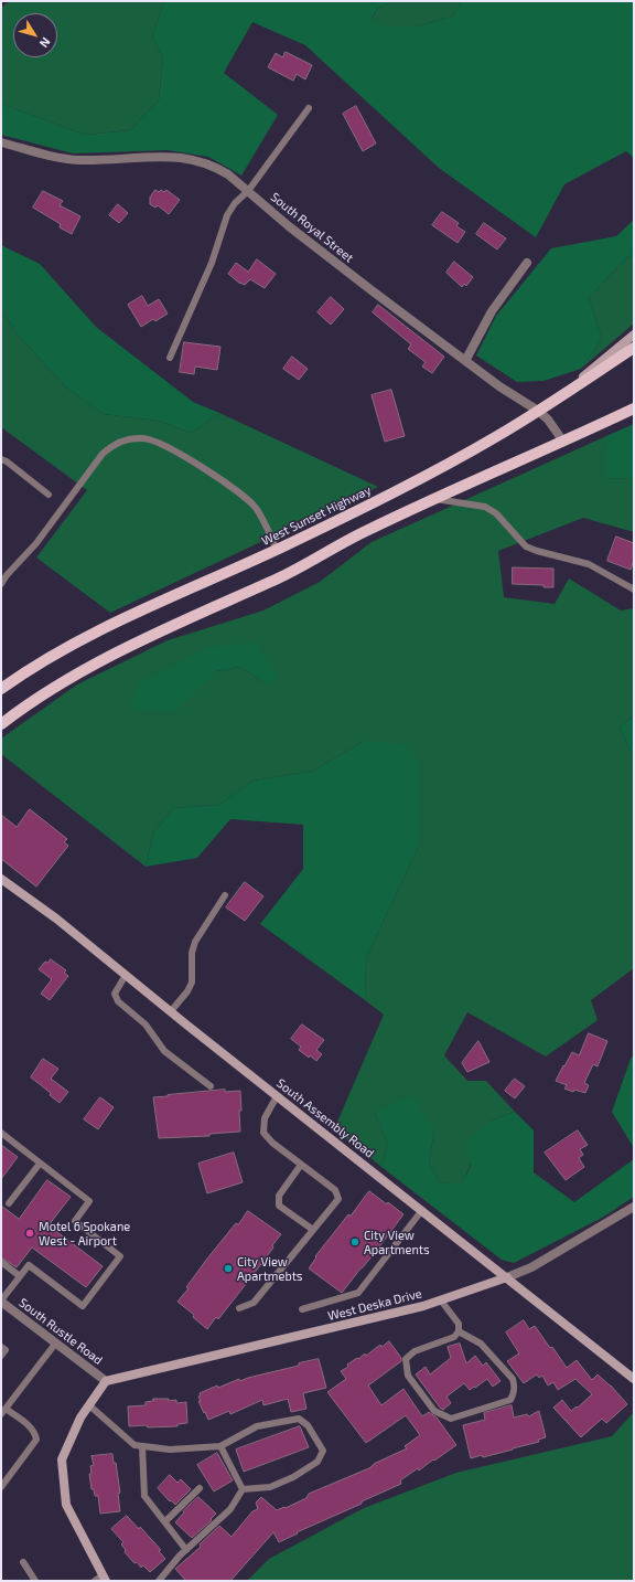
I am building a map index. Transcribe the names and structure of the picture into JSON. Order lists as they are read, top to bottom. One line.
{"streets":{"main road":["West Sunset Highway"],"street":["South Royal Street","South Assembly Road","West Deska Drive","South Rustle Road"]},"crossings":[["South Royal Street","West Sunset Highway"],["South Assembly Road","West Deska Drive"],["West Deska Drive","South Rustle Road"]],"places":["Motel 6 Spokane West - Airport","City View Apartments","City View Apartmebts"],"north":"bottom right"}
